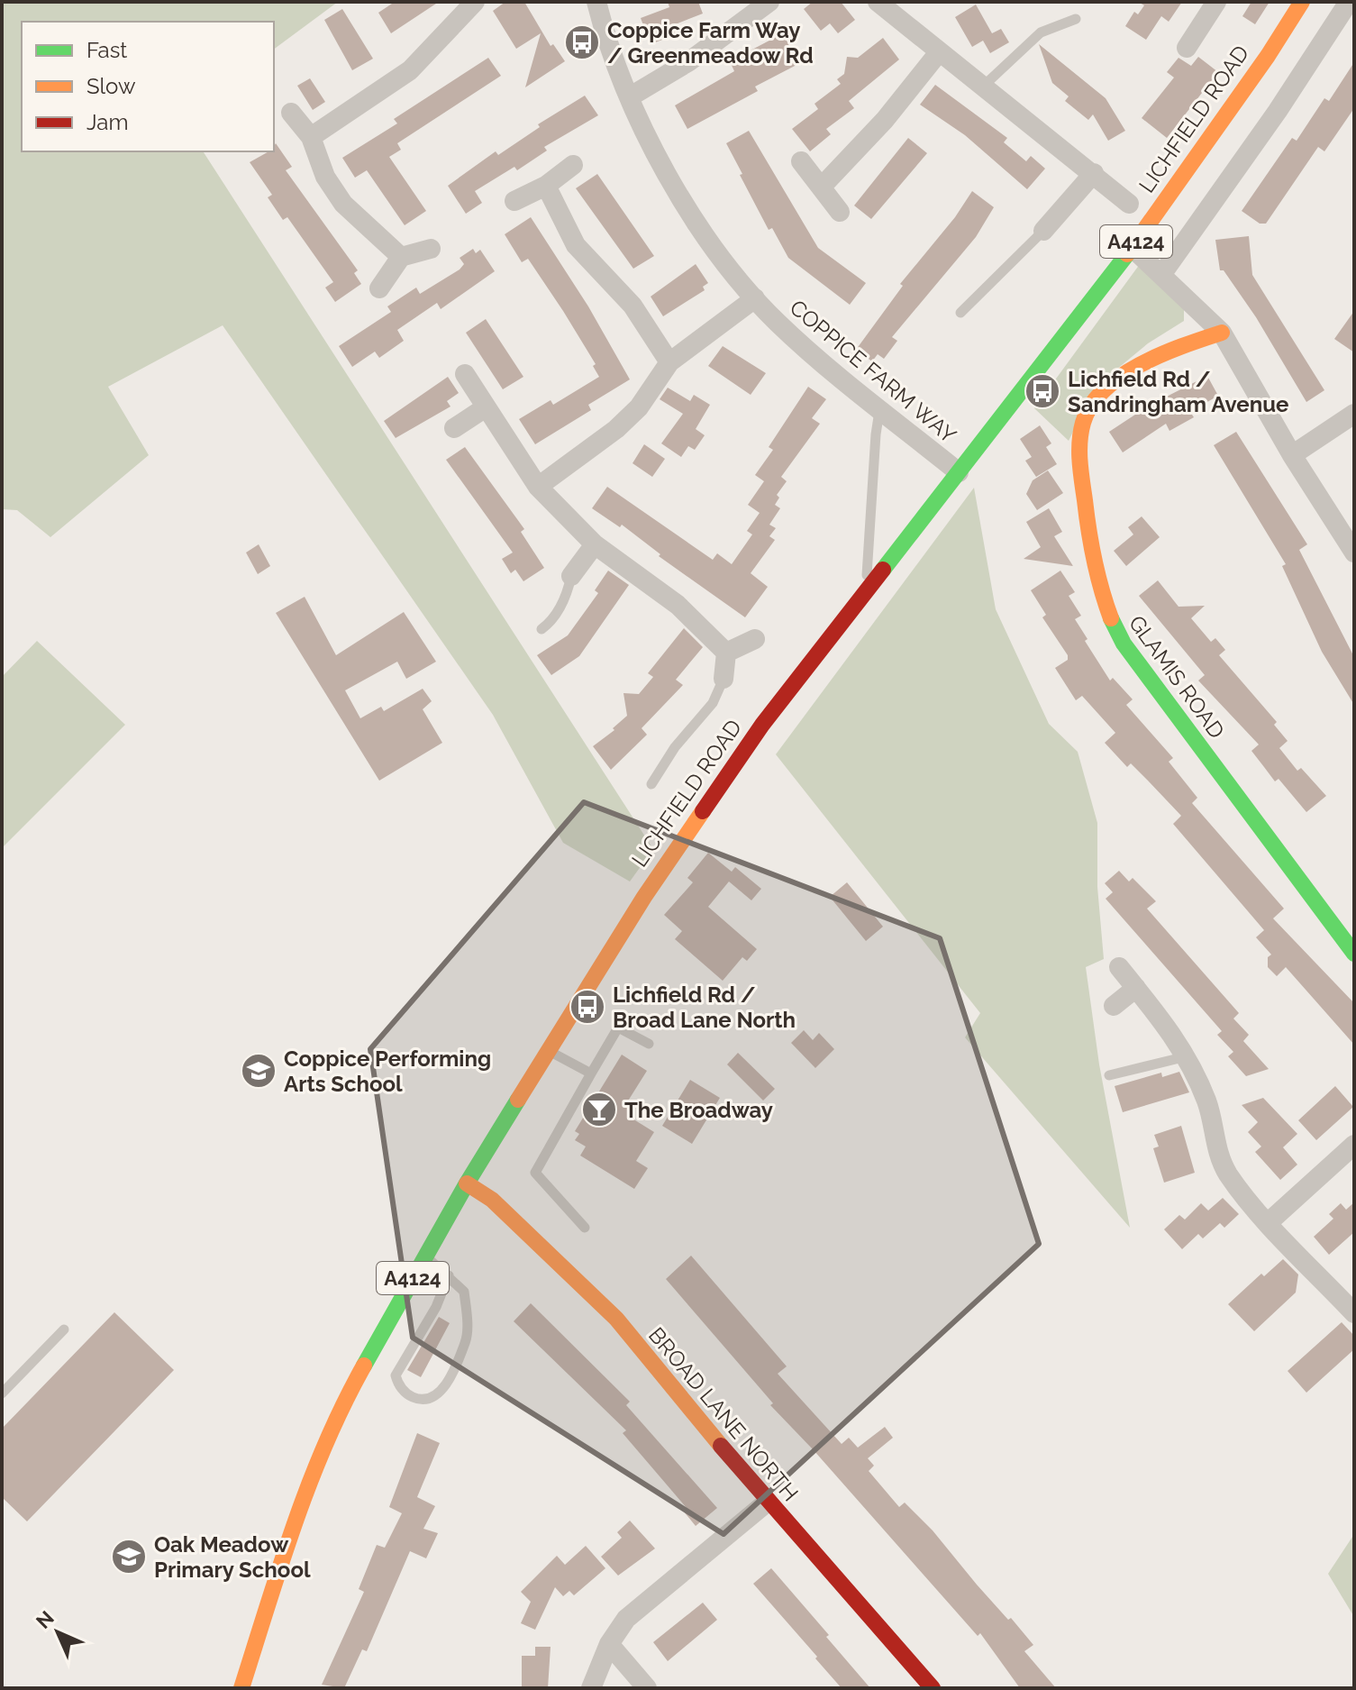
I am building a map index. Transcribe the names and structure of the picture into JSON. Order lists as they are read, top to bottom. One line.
{"streets":{"main road":["LICHFIELD ROAD","A4124","GLAMIS ROAD","BROAD LANE NORTH"],"street":["COPPICE FARM WAY"]},"crossings":[["LICHFIELD ROAD","COPPICE FARM WAY"],["LICHFIELD ROAD","BROAD LANE NORTH"]],"places":{"bus stop":["Coppice Farm Way / Greenmeadow Rd","Lichfield Rd / Sandringham Avenue","Lichfield Rd / Broad Lane North"],"school or university":["Coppice Performing Arts School","Oak Meadow Primary School"],"bar":["The Broadway"]},"legend":["Fast","Slow","Jam"],"north":"top left"}
